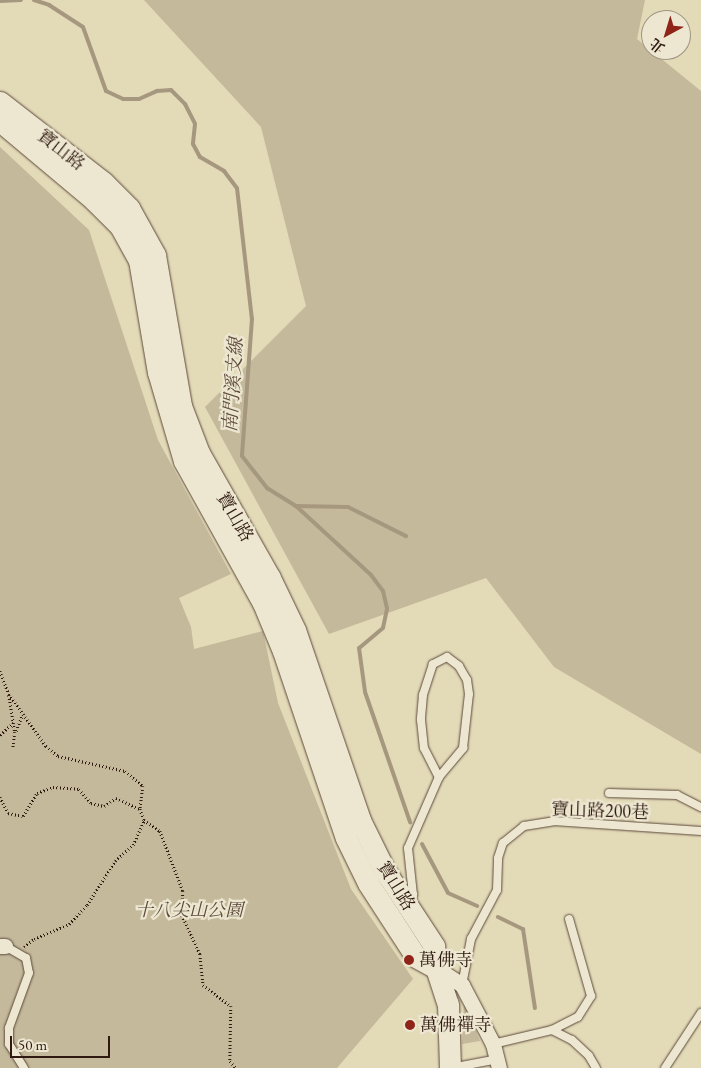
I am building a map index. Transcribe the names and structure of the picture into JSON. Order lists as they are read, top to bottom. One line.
{"streets":{"street":["寶山路"],"lane":["寶山路200巷"]},"water":["南門溪支線"],"parks":["十八尖山公園"],"places":["萬佛寺","萬佛禪寺"],"scale_bar":"50 m","north":"bottom left"}
